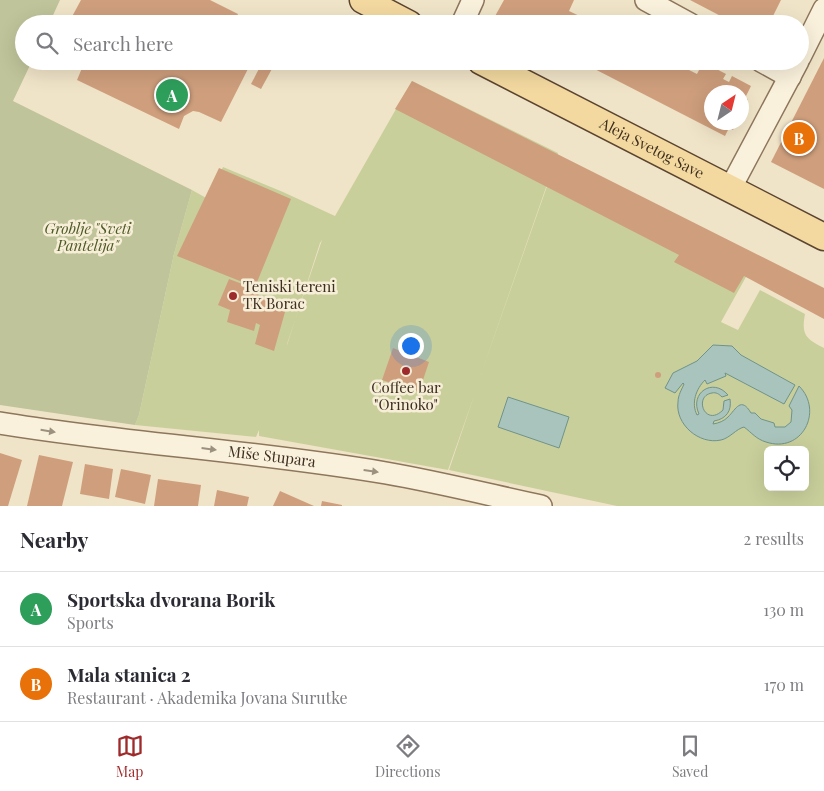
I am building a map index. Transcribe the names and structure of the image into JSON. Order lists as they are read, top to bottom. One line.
{"streets":{"main road":["Aleja Svetog Save"],"street":["Miše Stupara"]},"one_way":["Miše Stupara"],"parks":["Groblje \"Sveti Pantelija\""],"places":["Teniski tereni TK Borac","Coffee bar \"Orinoko\""],"north":"top right","page":{"search":"Search here","pins":["A","B"],"heading":["Nearby","2 results"],"list":[{"mark":"A","name":"Sportska dvorana Borik","note":"Sports","value":"130 m"},{"mark":"B","name":"Mala stanica 2","note":"Restaurant · Akademika Jovana Surutke","value":"170 m"}],"nav":["Map","Directions","Saved"]}}
